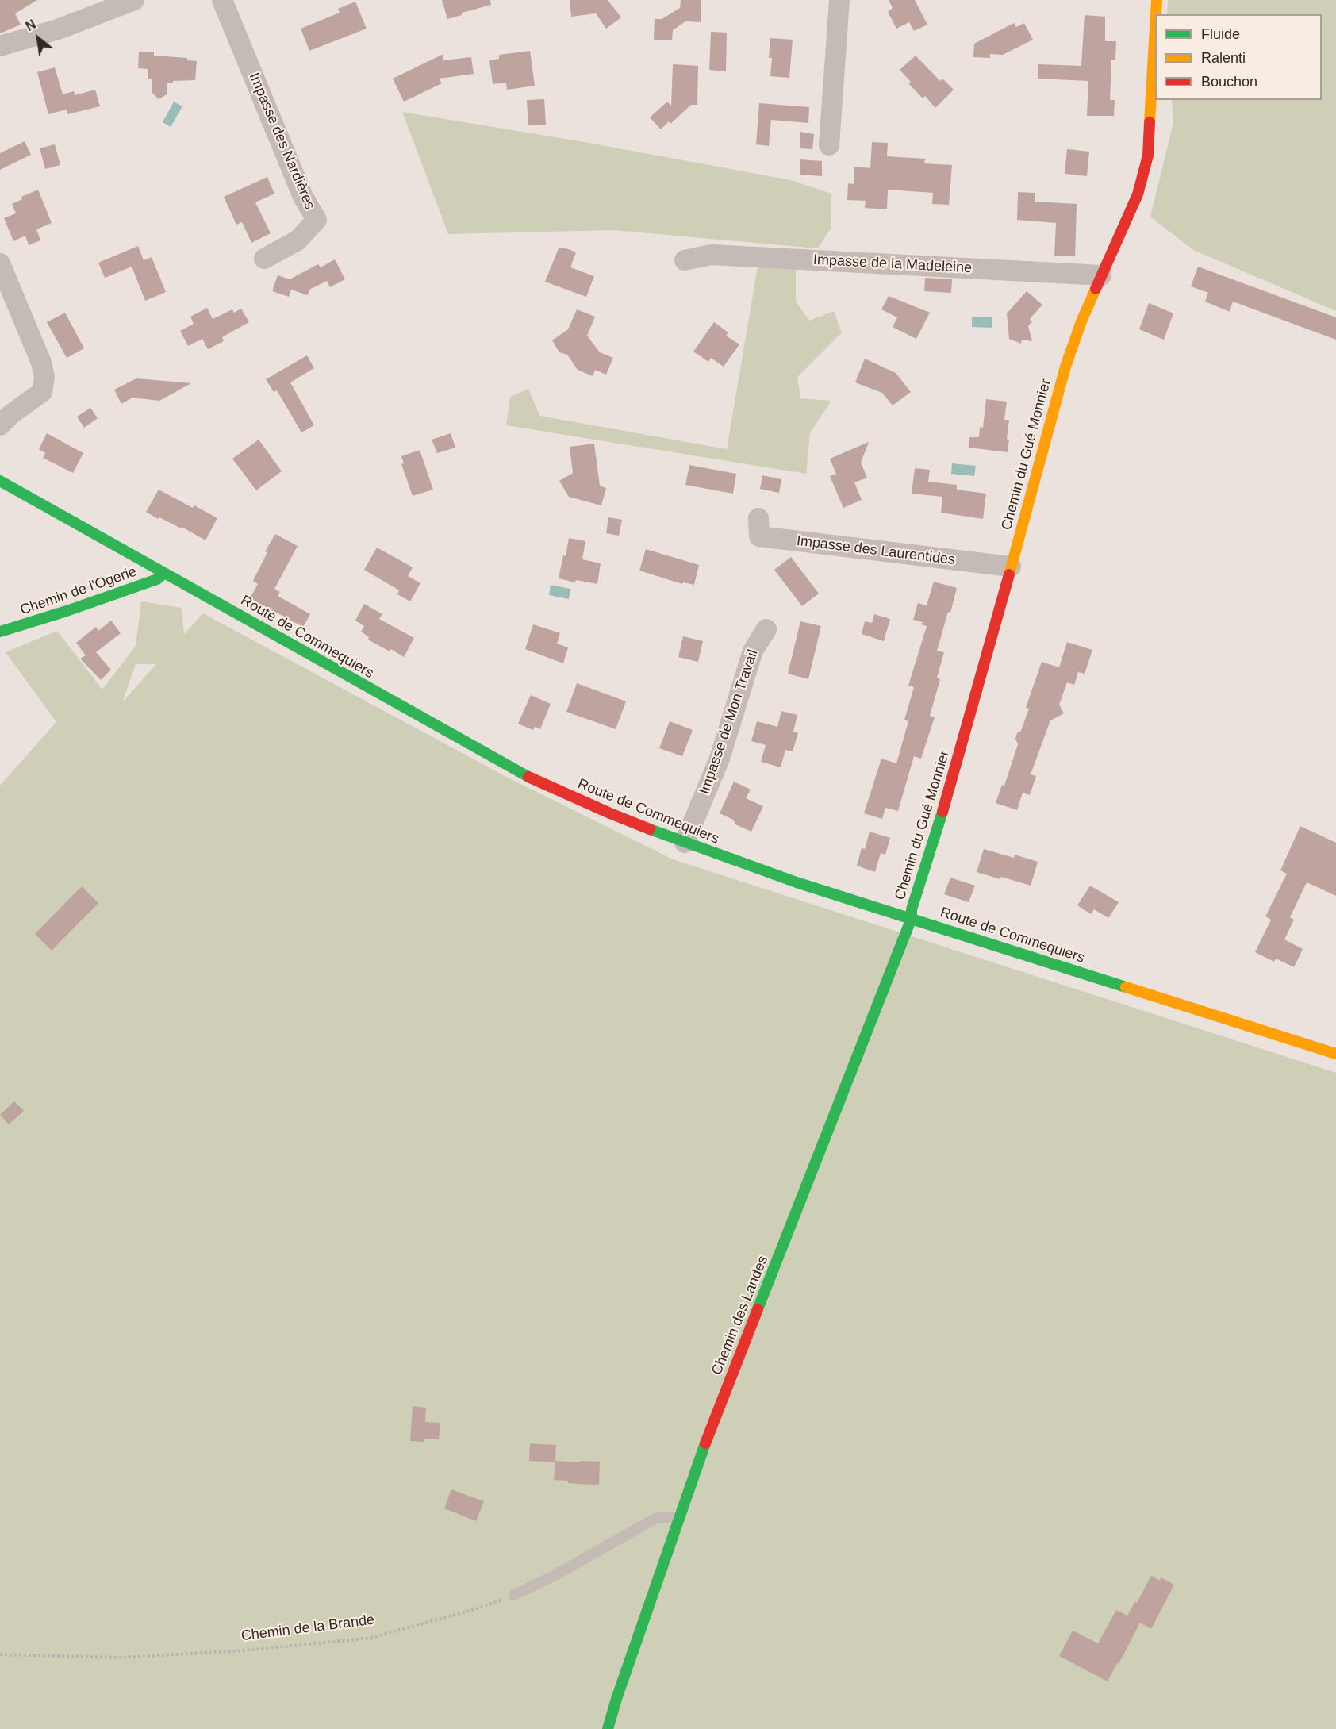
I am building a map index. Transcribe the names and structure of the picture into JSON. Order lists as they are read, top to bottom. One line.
{"streets":{"street":["Impasse des Nardières","Impasse de la Madeleine","Chemin du Gué Monnier","Impasse des Laurentides","Chemin de l'Ogerie","Route de Commequiers","Impasse de Mon Travail","Chemin des Landes"],"path":["Chemin de la Brande"]},"crossings":[["Impasse de la Madeleine","Chemin du Gué Monnier"],["Chemin du Gué Monnier","Impasse des Laurentides"],["Chemin du Gué Monnier","Route de Commequiers"],["Chemin du Gué Monnier","Chemin des Landes"],["Chemin de l'Ogerie","Route de Commequiers"],["Route de Commequiers","Impasse de Mon Travail"],["Route de Commequiers","Chemin des Landes"]],"legend":["Fluide","Ralenti","Bouchon"],"north":"top left"}
